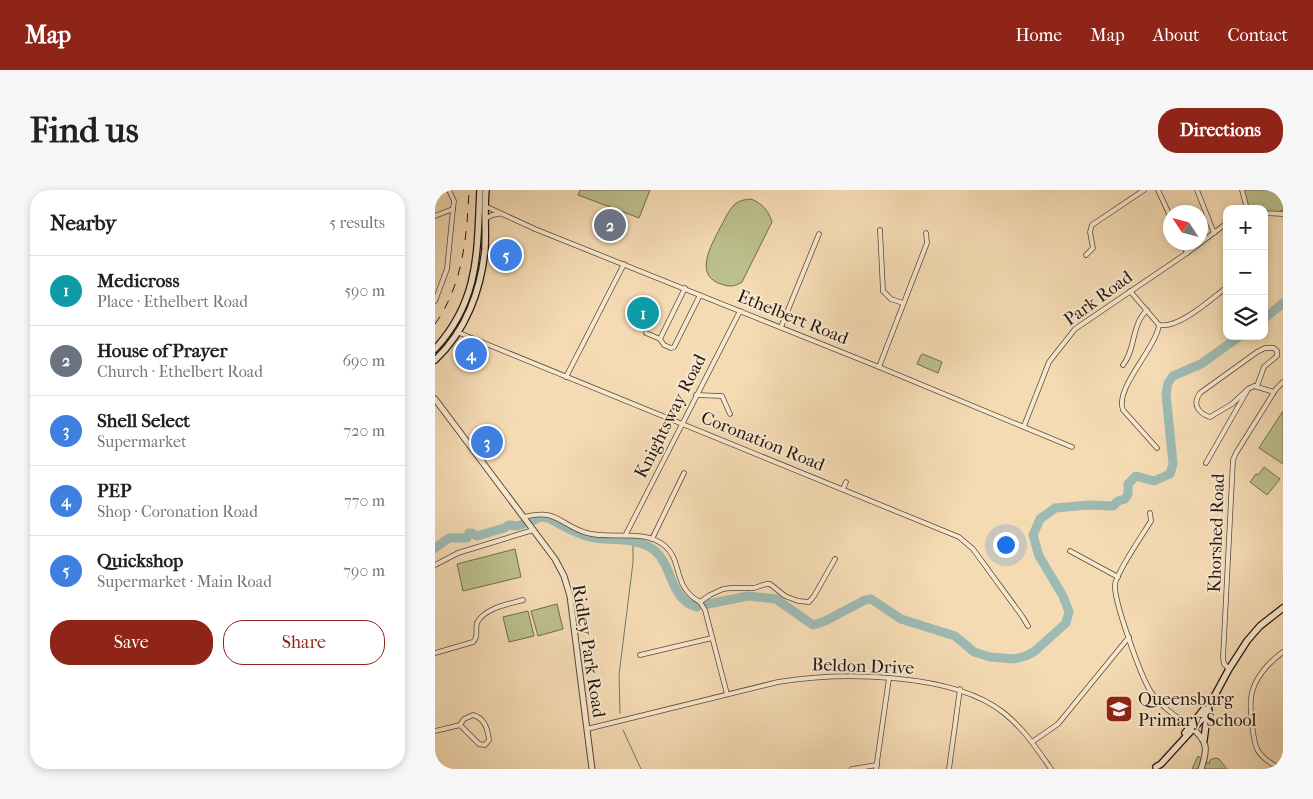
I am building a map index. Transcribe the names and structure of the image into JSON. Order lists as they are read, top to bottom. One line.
{"streets":{"street":["Park Road","Ethelbert Road","Knightsway Road","Coronation Road","Khorshed Road","Ridley Park Road","Beldon Drive"]},"crossings":[["Park Road","Ethelbert Road"],["Ethelbert Road","Knightsway Road"],["Knightsway Road","Coronation Road"],["Ridley Park Road","Beldon Drive"]],"places":{"school or university":["Queensburg Primary School"]},"north":"top left","page":{"header":"Map","nav":["Home","Map","About","Contact"],"buttons":["Directions",["Save","Share"]],"title":"Find us","heading":["Nearby","5 results"],"map_buttons":["+","−"],"pins":["2","5","1","4","3"],"list":[{"mark":"1","name":"Medicross","note":"Place · Ethelbert Road","value":"590 m"},{"mark":"2","name":"House of Prayer","note":"Church · Ethelbert Road","value":"690 m"},{"mark":"3","name":"Shell Select","note":"Supermarket","value":"720 m"},{"mark":"4","name":"PEP","note":"Shop · Coronation Road","value":"770 m"},{"mark":"5","name":"Quickshop","note":"Supermarket · Main Road","value":"790 m"}]}}
